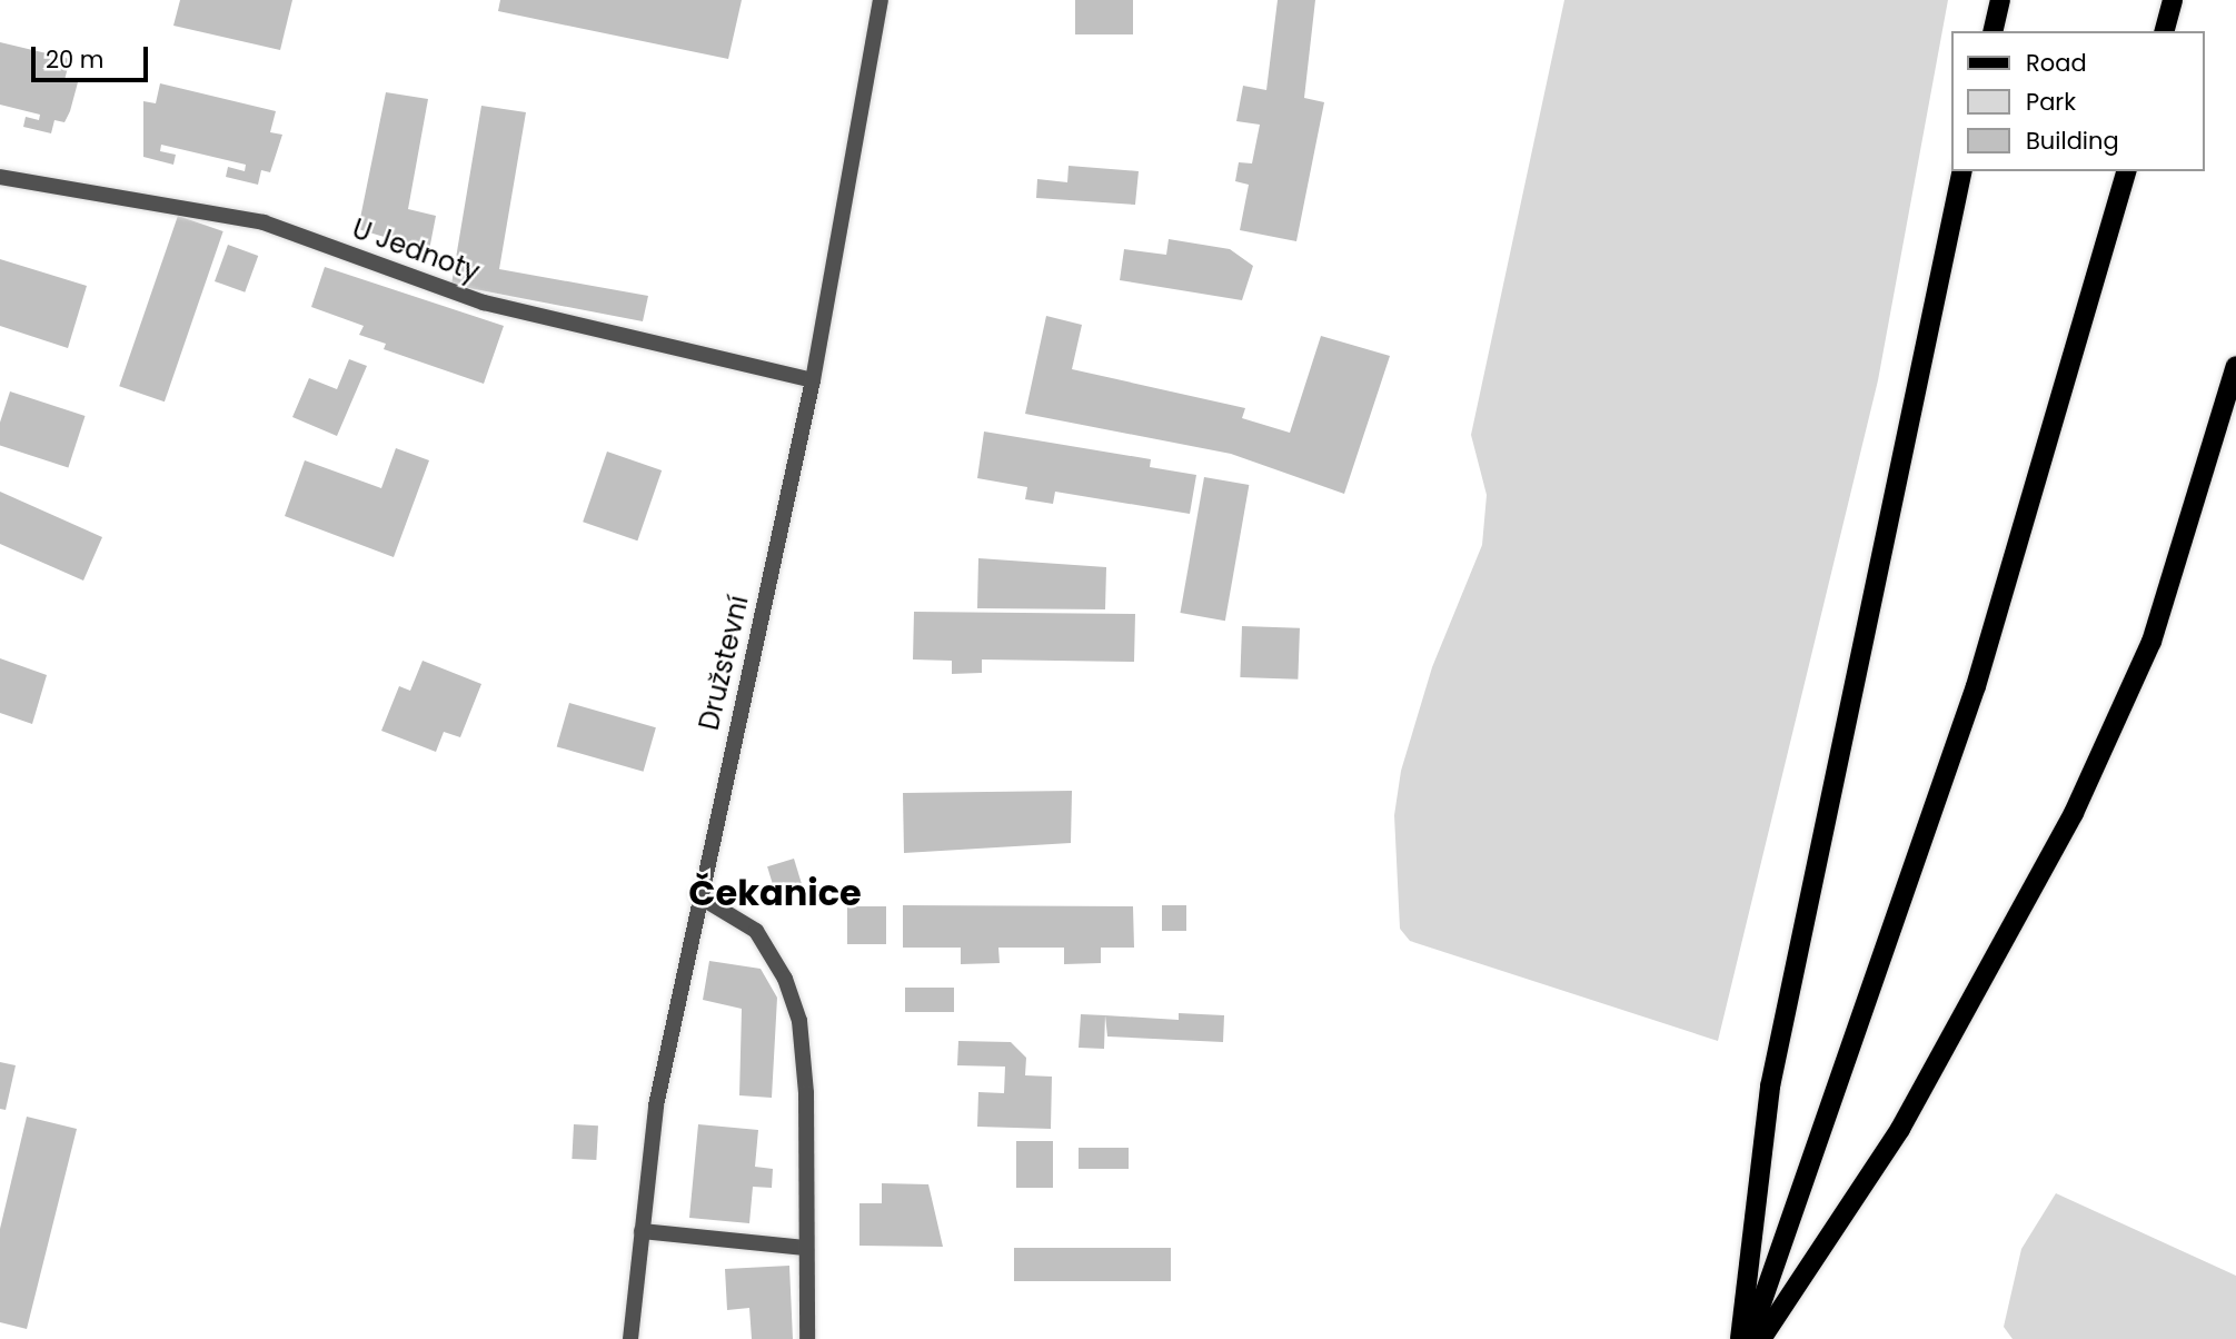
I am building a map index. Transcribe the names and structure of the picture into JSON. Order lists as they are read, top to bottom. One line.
{"streets":{"street":["U Jednoty","Družstevní"]},"crossings":[["U Jednoty","Družstevní"]],"districts":["Čekanice"],"legend":["Road","Park","Building"],"scale_bar":"20 m"}
